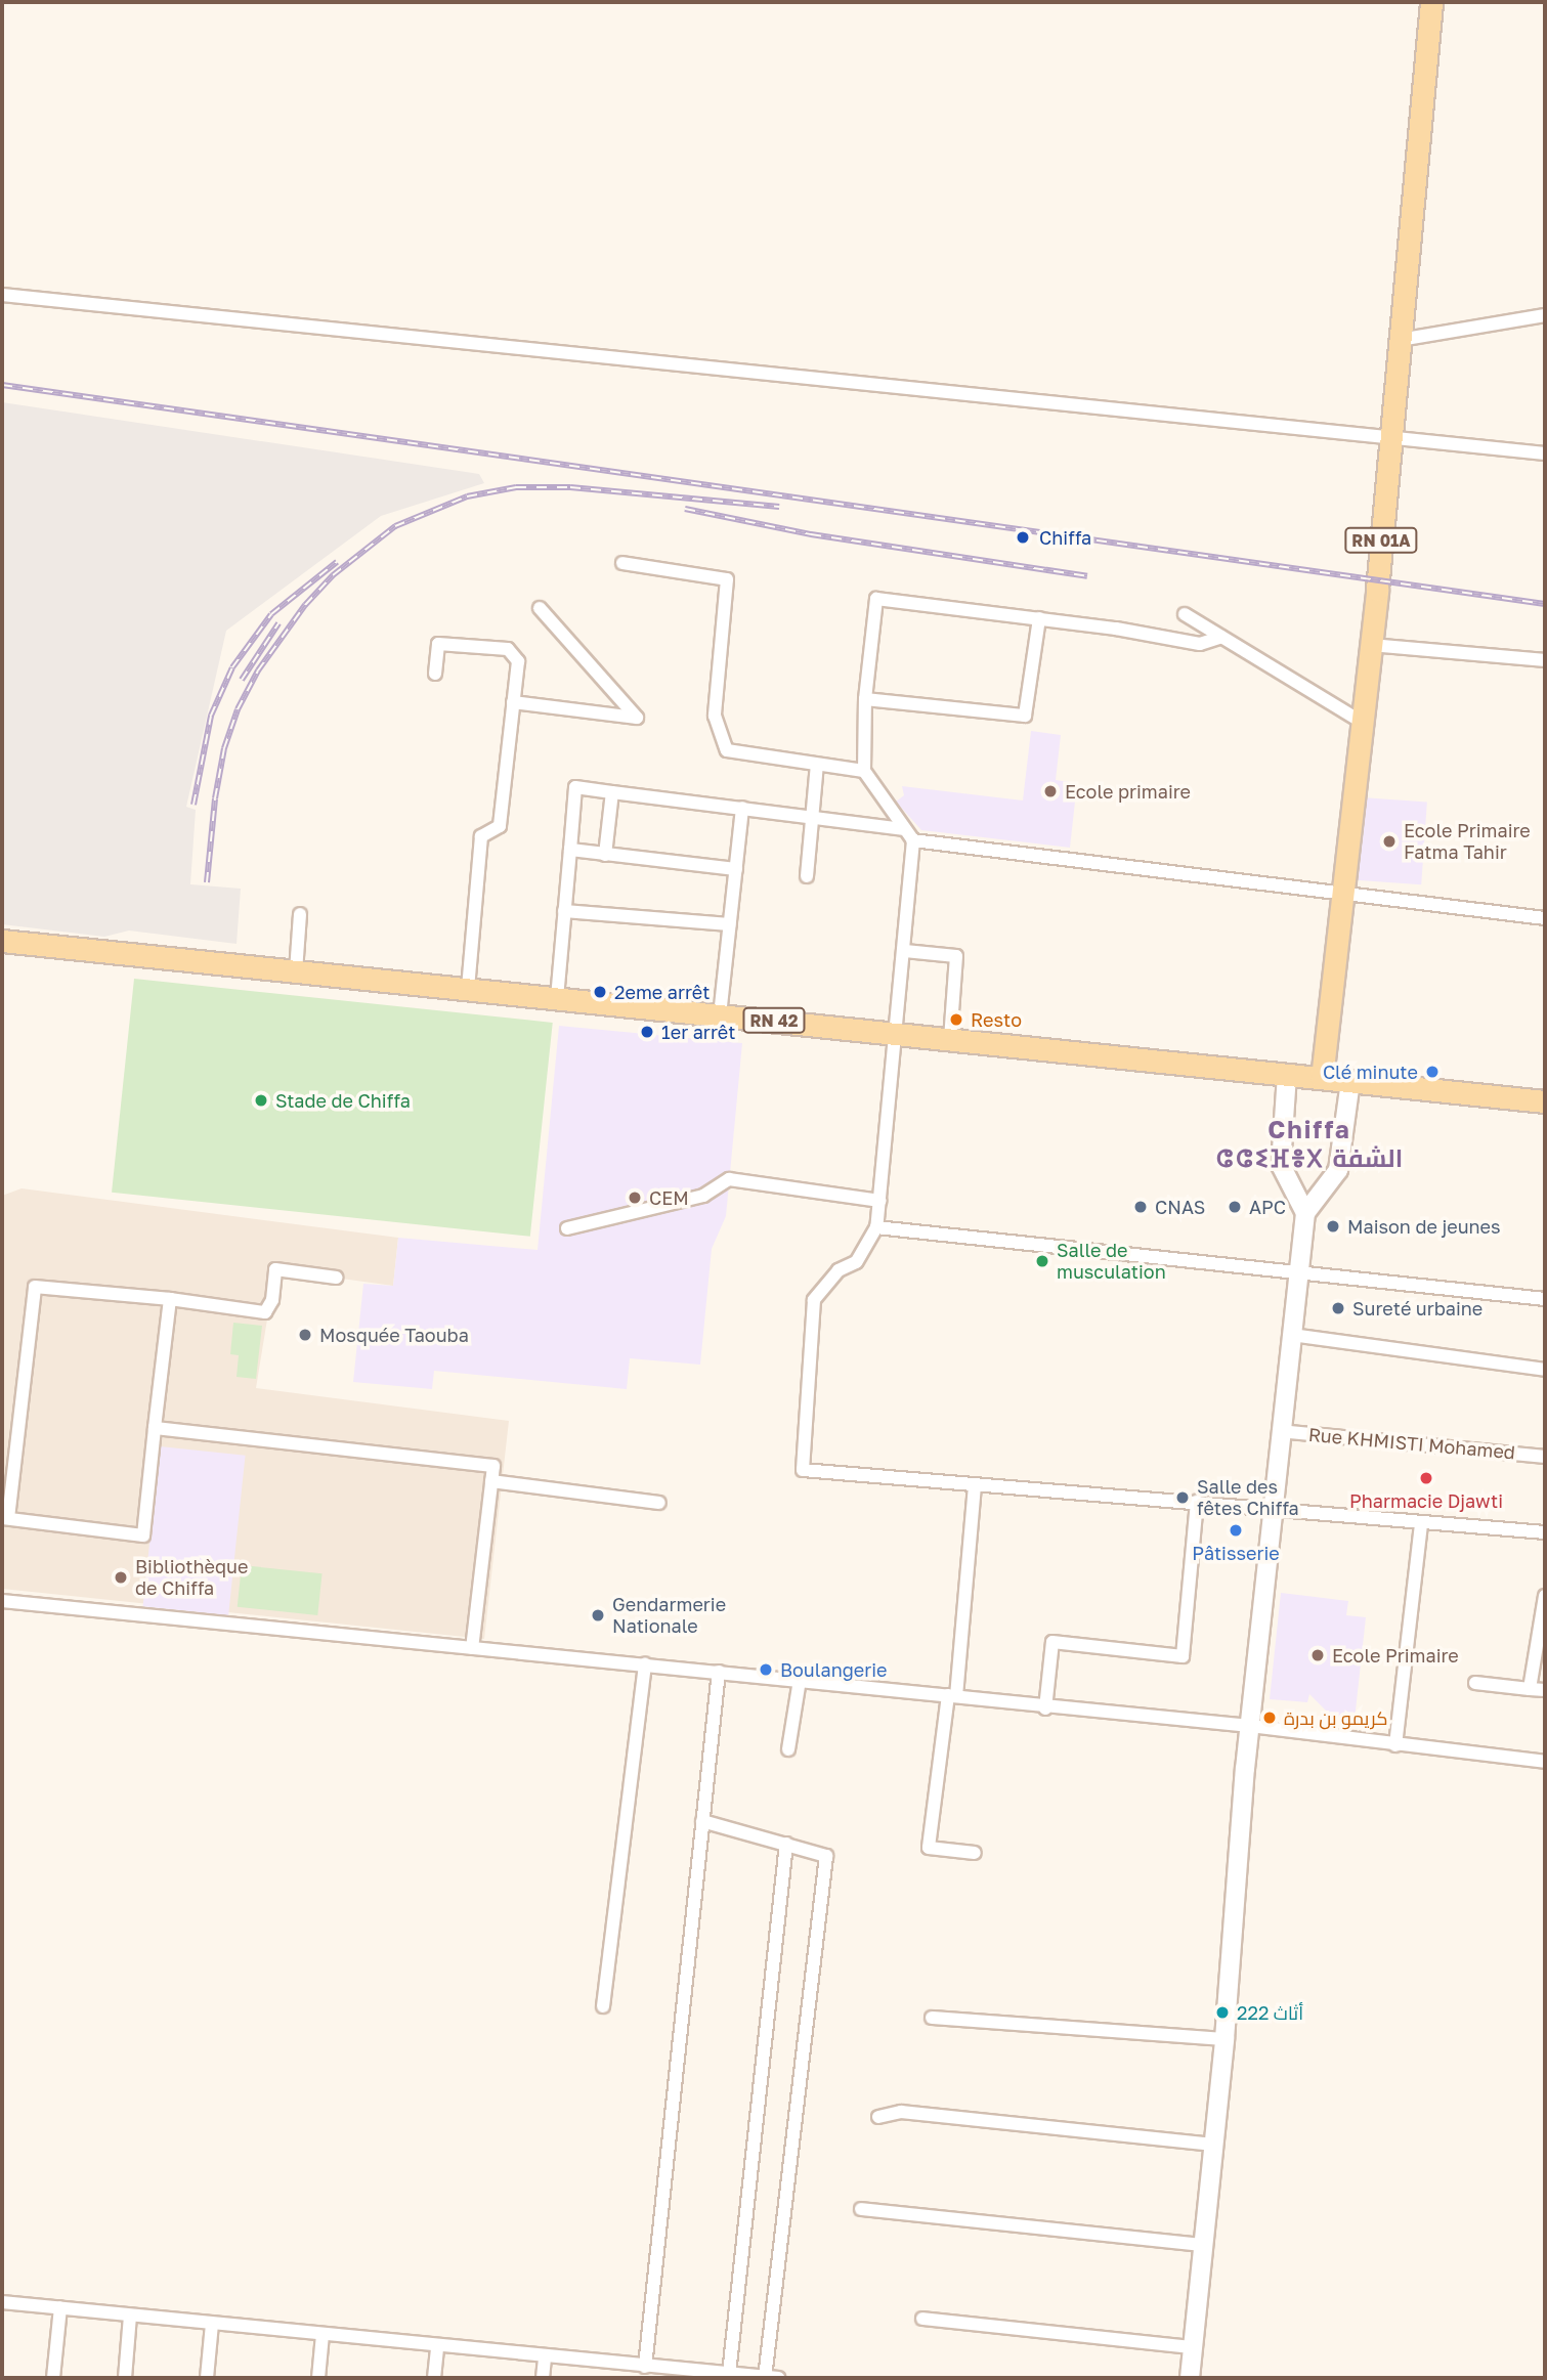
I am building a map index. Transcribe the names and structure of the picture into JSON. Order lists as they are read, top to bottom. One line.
{"streets":{"main road":["RN 01A","RN 42"],"street":["Rue KHMISTI Mohamed"]},"crossings":[["RN 01A","RN 42"]],"districts":["Chiffa ⵛⵛⵉⴼⴻⵝ الشفة"],"places":["Chiffa","Ecole primaire","Ecole Primaire Fatma Tahir","2eme arrêt","Resto","1er arrêt","Clé minute","Stade de Chiffa","CEM","CNAS","APC","Maison de jeunes","Salle de musculation","Sureté urbaine","Mosquée Taouba","Pharmacie Djawti","Salle des fêtes Chiffa","Pâtisserie","Bibliothèque de Chiffa","Gendarmerie Nationale","Ecole Primaire","Boulangerie","كريمو بن بدرة","أثاث 222"]}
